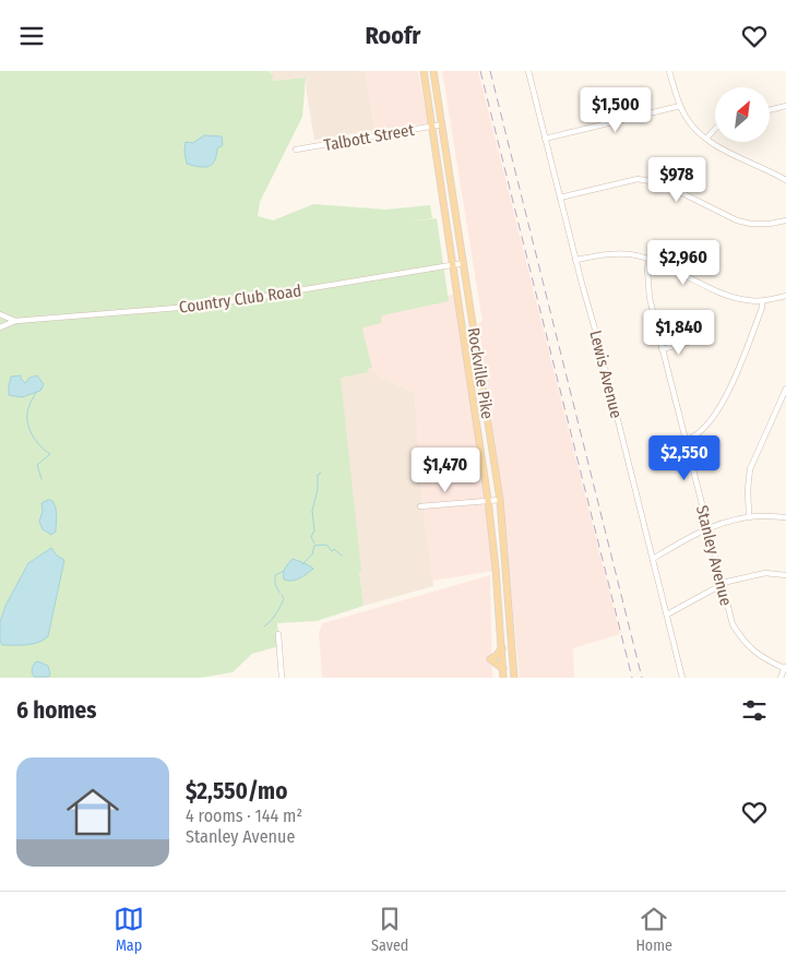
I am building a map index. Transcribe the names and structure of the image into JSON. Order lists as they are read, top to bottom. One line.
{"streets":{"main road":["Rockville Pike"],"street":["Talbott Street","Country Club Road","Lewis Avenue","Stanley Avenue"]},"crossings":[["Talbott Street","Rockville Pike"],["Country Club Road","Rockville Pike"]],"north":"top right","page":{"header":"Roofr","price":["$1,500","$978","$2,960","$1,840","$2,550","$1,470"],"heading":"6 homes","list":[{"name":"$2,550/mo","note":"4 rooms · 144 m² · Stanley Avenue"}],"tabs":["Map","Saved","Home"]}}
